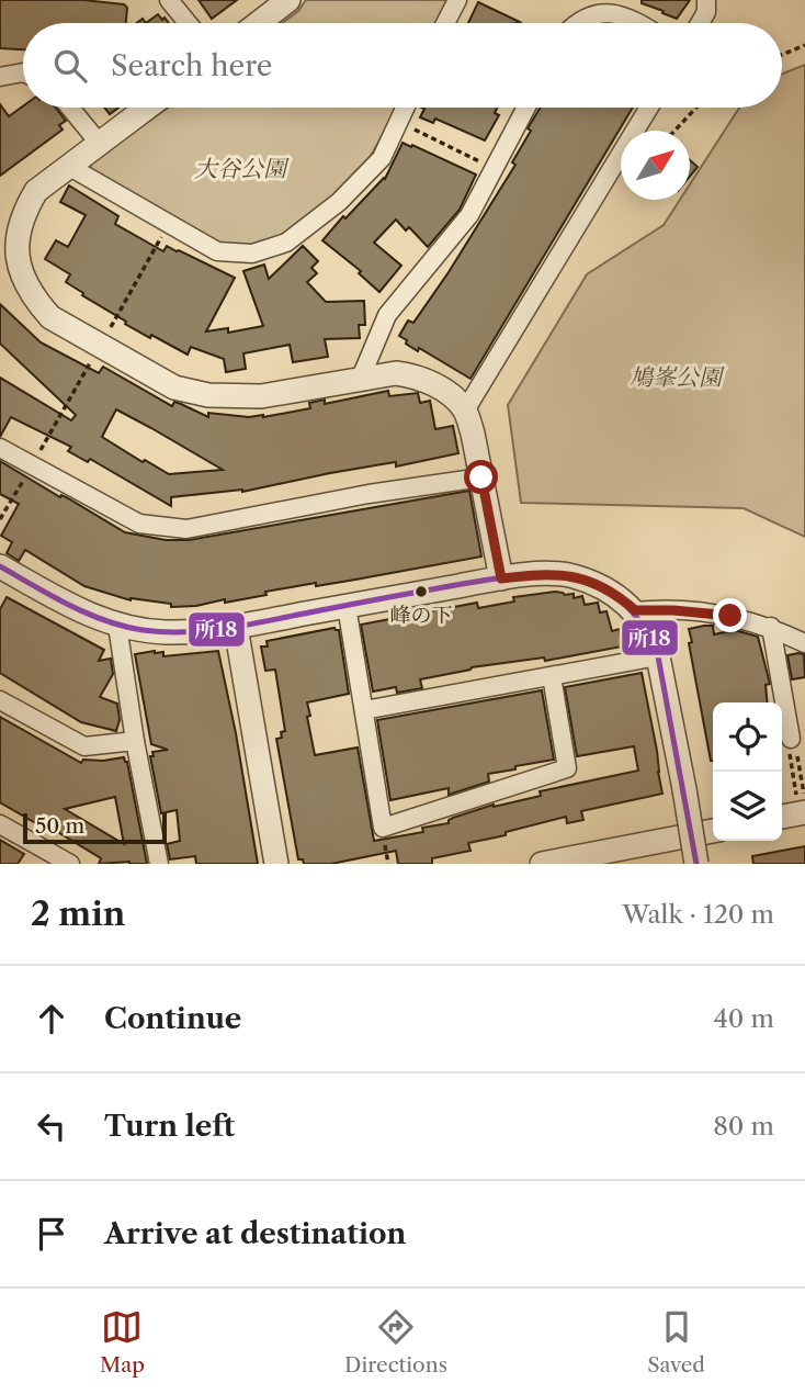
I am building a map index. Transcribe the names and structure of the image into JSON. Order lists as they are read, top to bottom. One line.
{"parks":["大谷公園","鳩峯公園"],"places":["峰の下"],"lines":["transit line 所18"],"scale_bar":"50 m","north":"top right","page":{"search":"Search here","scale":"50 m","heading":["2 min","Walk · 120 m"],"list":[["Continue","40 m"],["Turn left","80 m"],"Arrive at destination"],"nav":["Map","Directions","Saved"]}}
